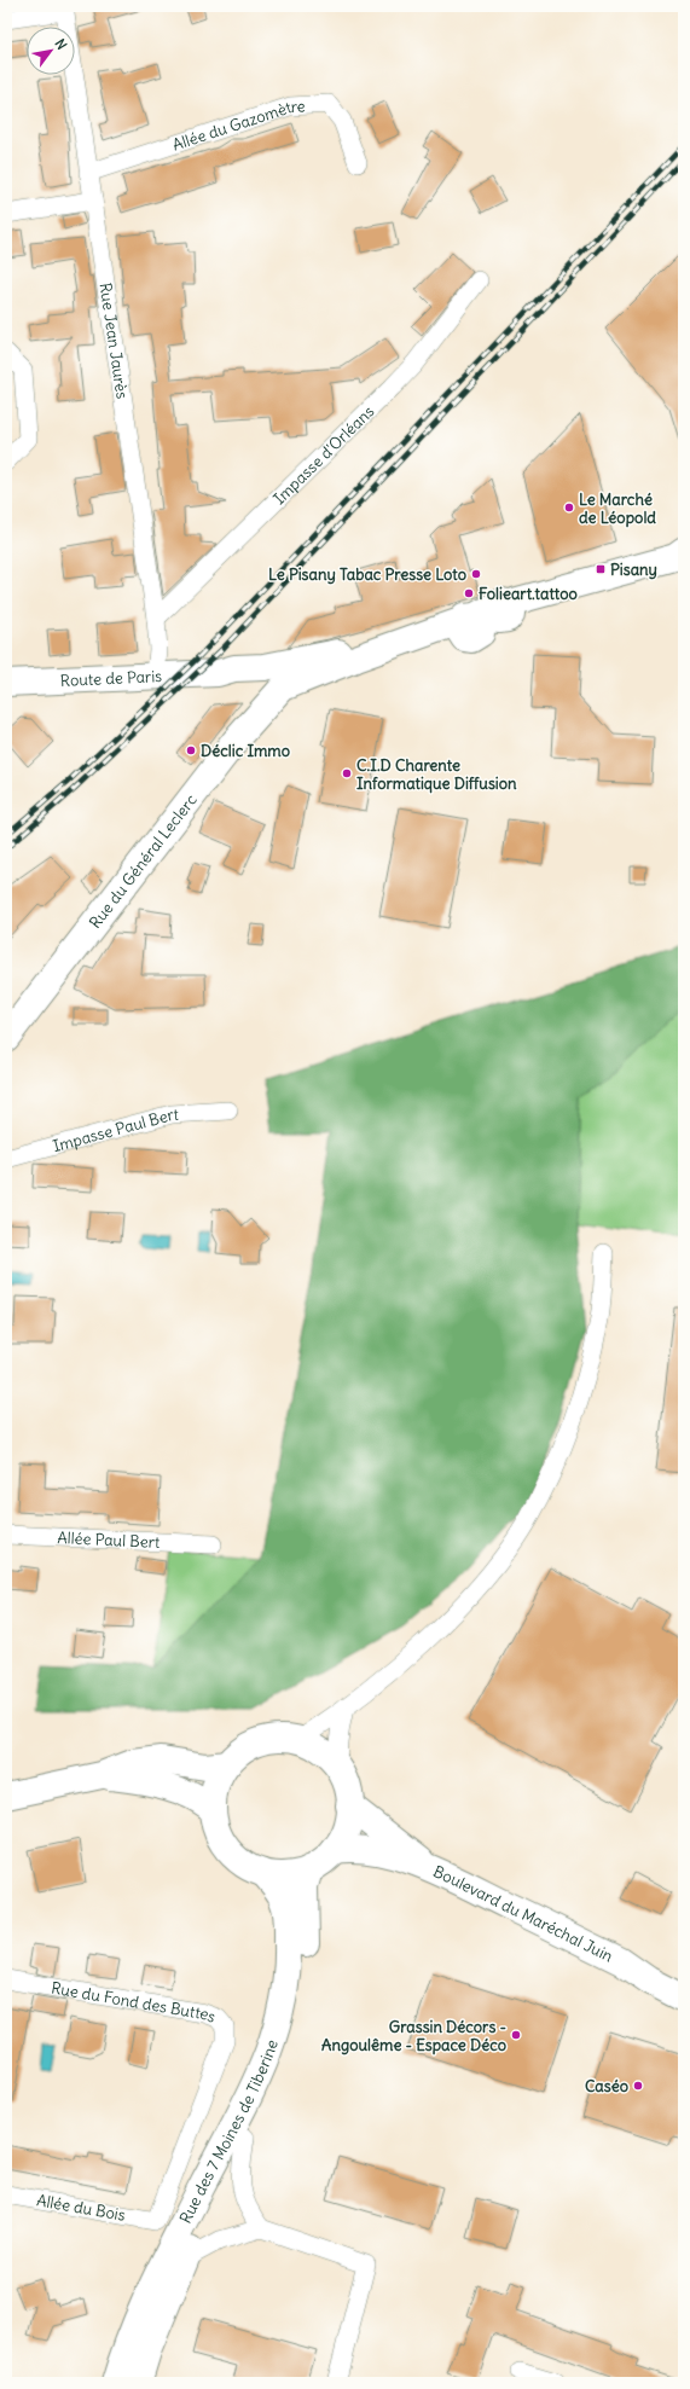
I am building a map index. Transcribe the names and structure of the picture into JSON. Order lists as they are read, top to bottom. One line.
{"streets":{"main road":["Route de Paris","Rue du Général Leclerc","Boulevard du Maréchal Juin","Rue des 7 Moines de Tiberine"],"street":["Allée du Gazomètre","Rue Jean Jaurès","Impasse d'Orléans","Impasse Paul Bert","Allée Paul Bert","Rue du Fond des Buttes","Allée du Bois"]},"crossings":[["Allée du Gazomètre","Rue Jean Jaurès"],["Rue Jean Jaurès","Impasse d'Orléans"],["Rue Jean Jaurès","Route de Paris"],["Route de Paris","Rue du Général Leclerc"],["Boulevard du Maréchal Juin","Rue des 7 Moines de Tiberine"],["Rue du Fond des Buttes","Allée du Bois"]],"places":{"other":["Le Marché de Léopold","Le Pisany Tabac Presse Loto","Folieart.tattoo","Déclic Immo","C.I.D Charente Informatique Diffusion","Grassin Décors - Angoulême - Espace Déco","Caséo"],"transit":["Pisany"]},"north":"top right"}
